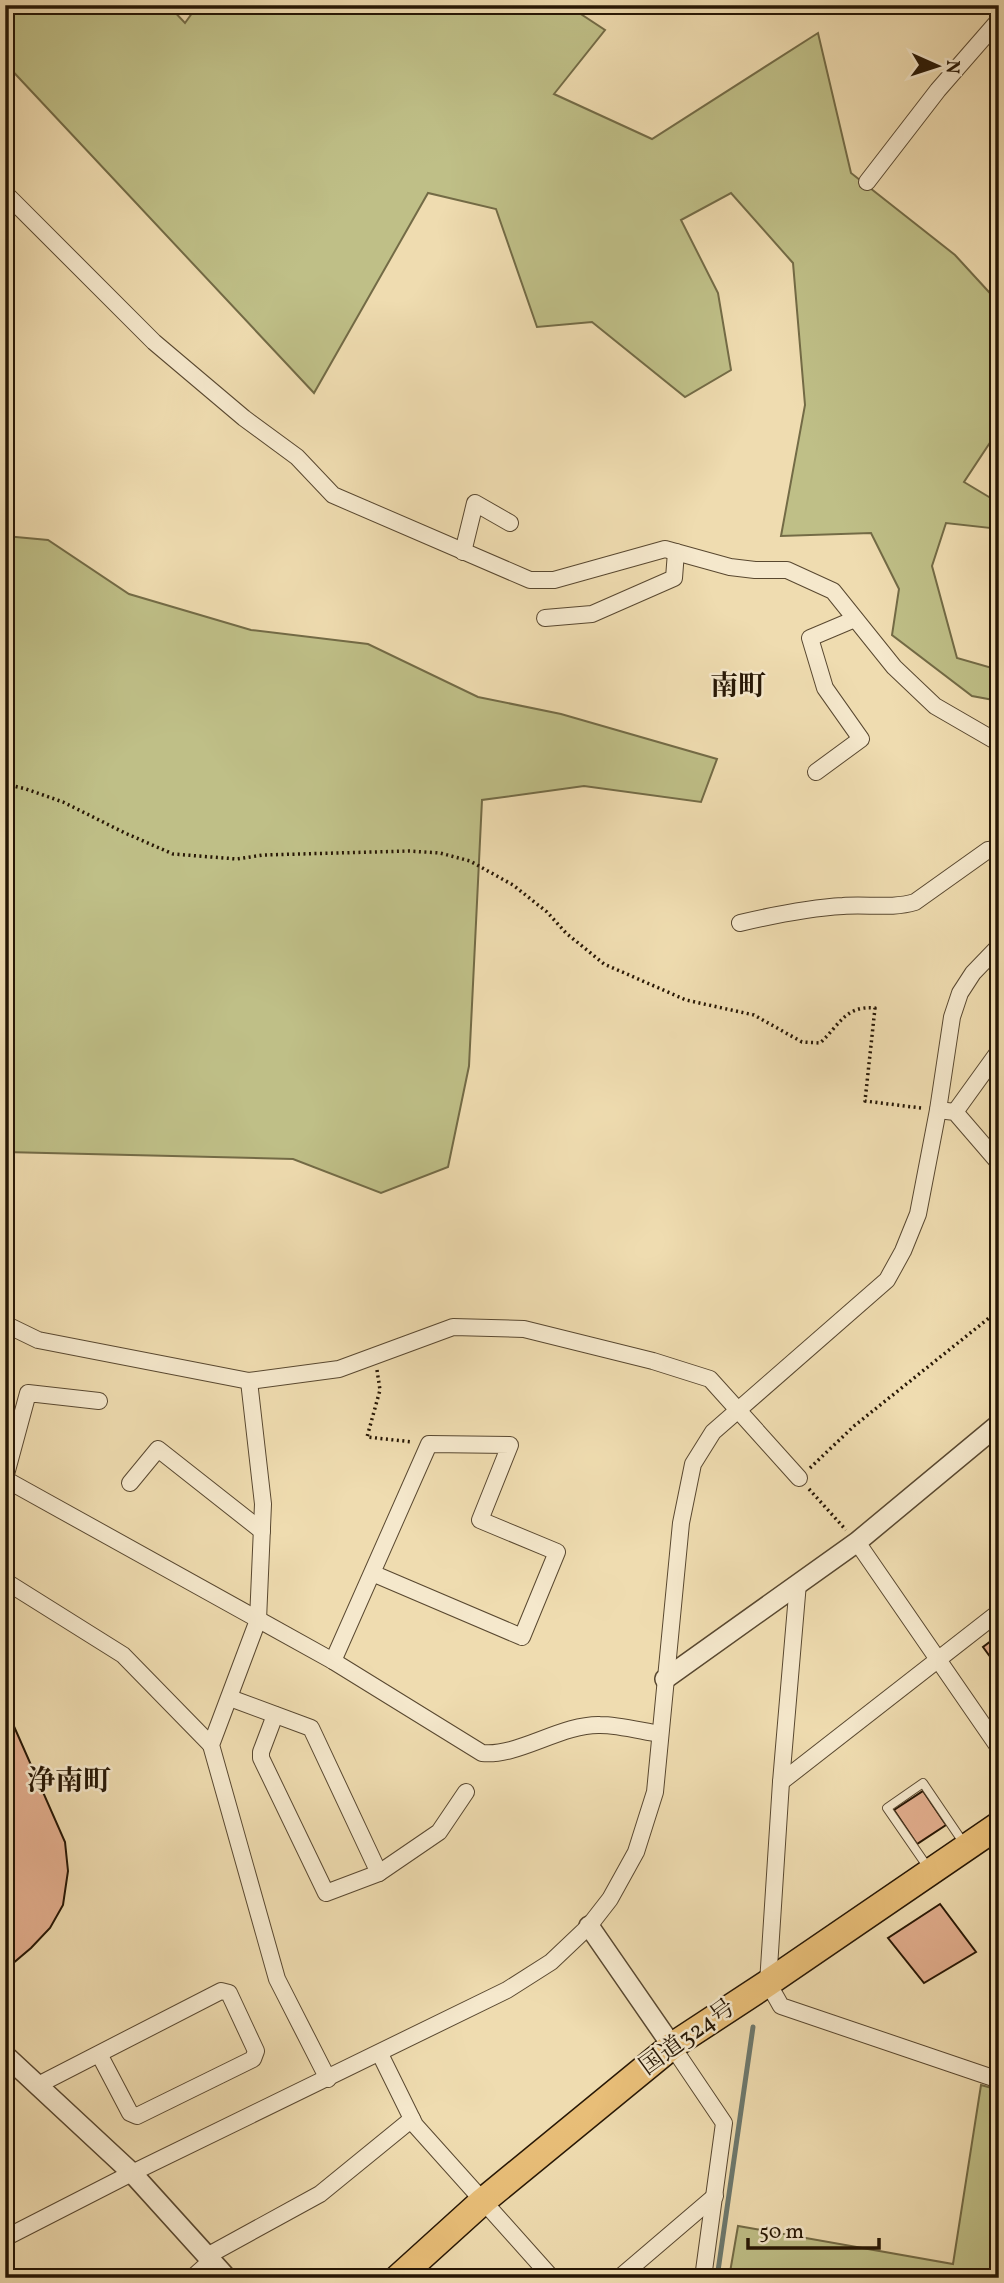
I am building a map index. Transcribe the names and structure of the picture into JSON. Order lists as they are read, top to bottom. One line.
{"streets":{"highway":["国道324号"]},"districts":["南町","浄南町"],"scale_bar":"50 m","north":"right"}
